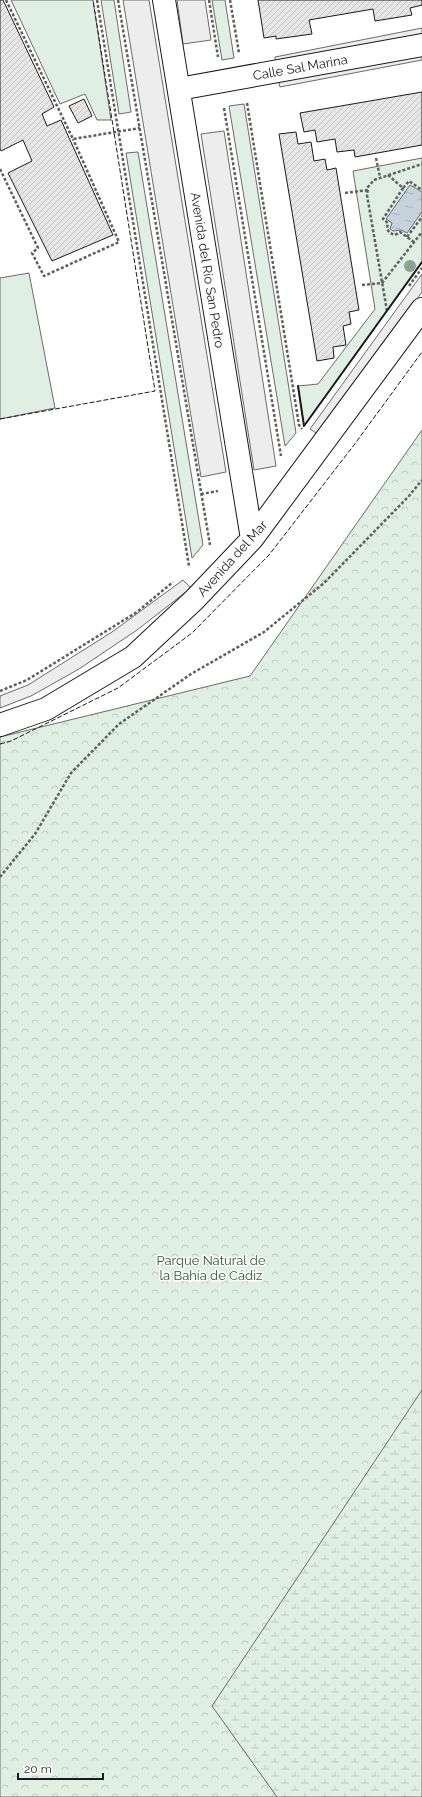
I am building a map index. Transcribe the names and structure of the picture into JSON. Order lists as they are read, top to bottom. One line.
{"streets":{"street":["Calle Sal Marina","Avenida del Río San Pedro","Avenida del Mar"]},"crossings":[["Calle Sal Marina","Avenida del Río San Pedro"],["Avenida del Río San Pedro","Avenida del Mar"]],"parks":["Parque Natural de la Bahía de Cádiz"],"scale_bar":"20 m"}
